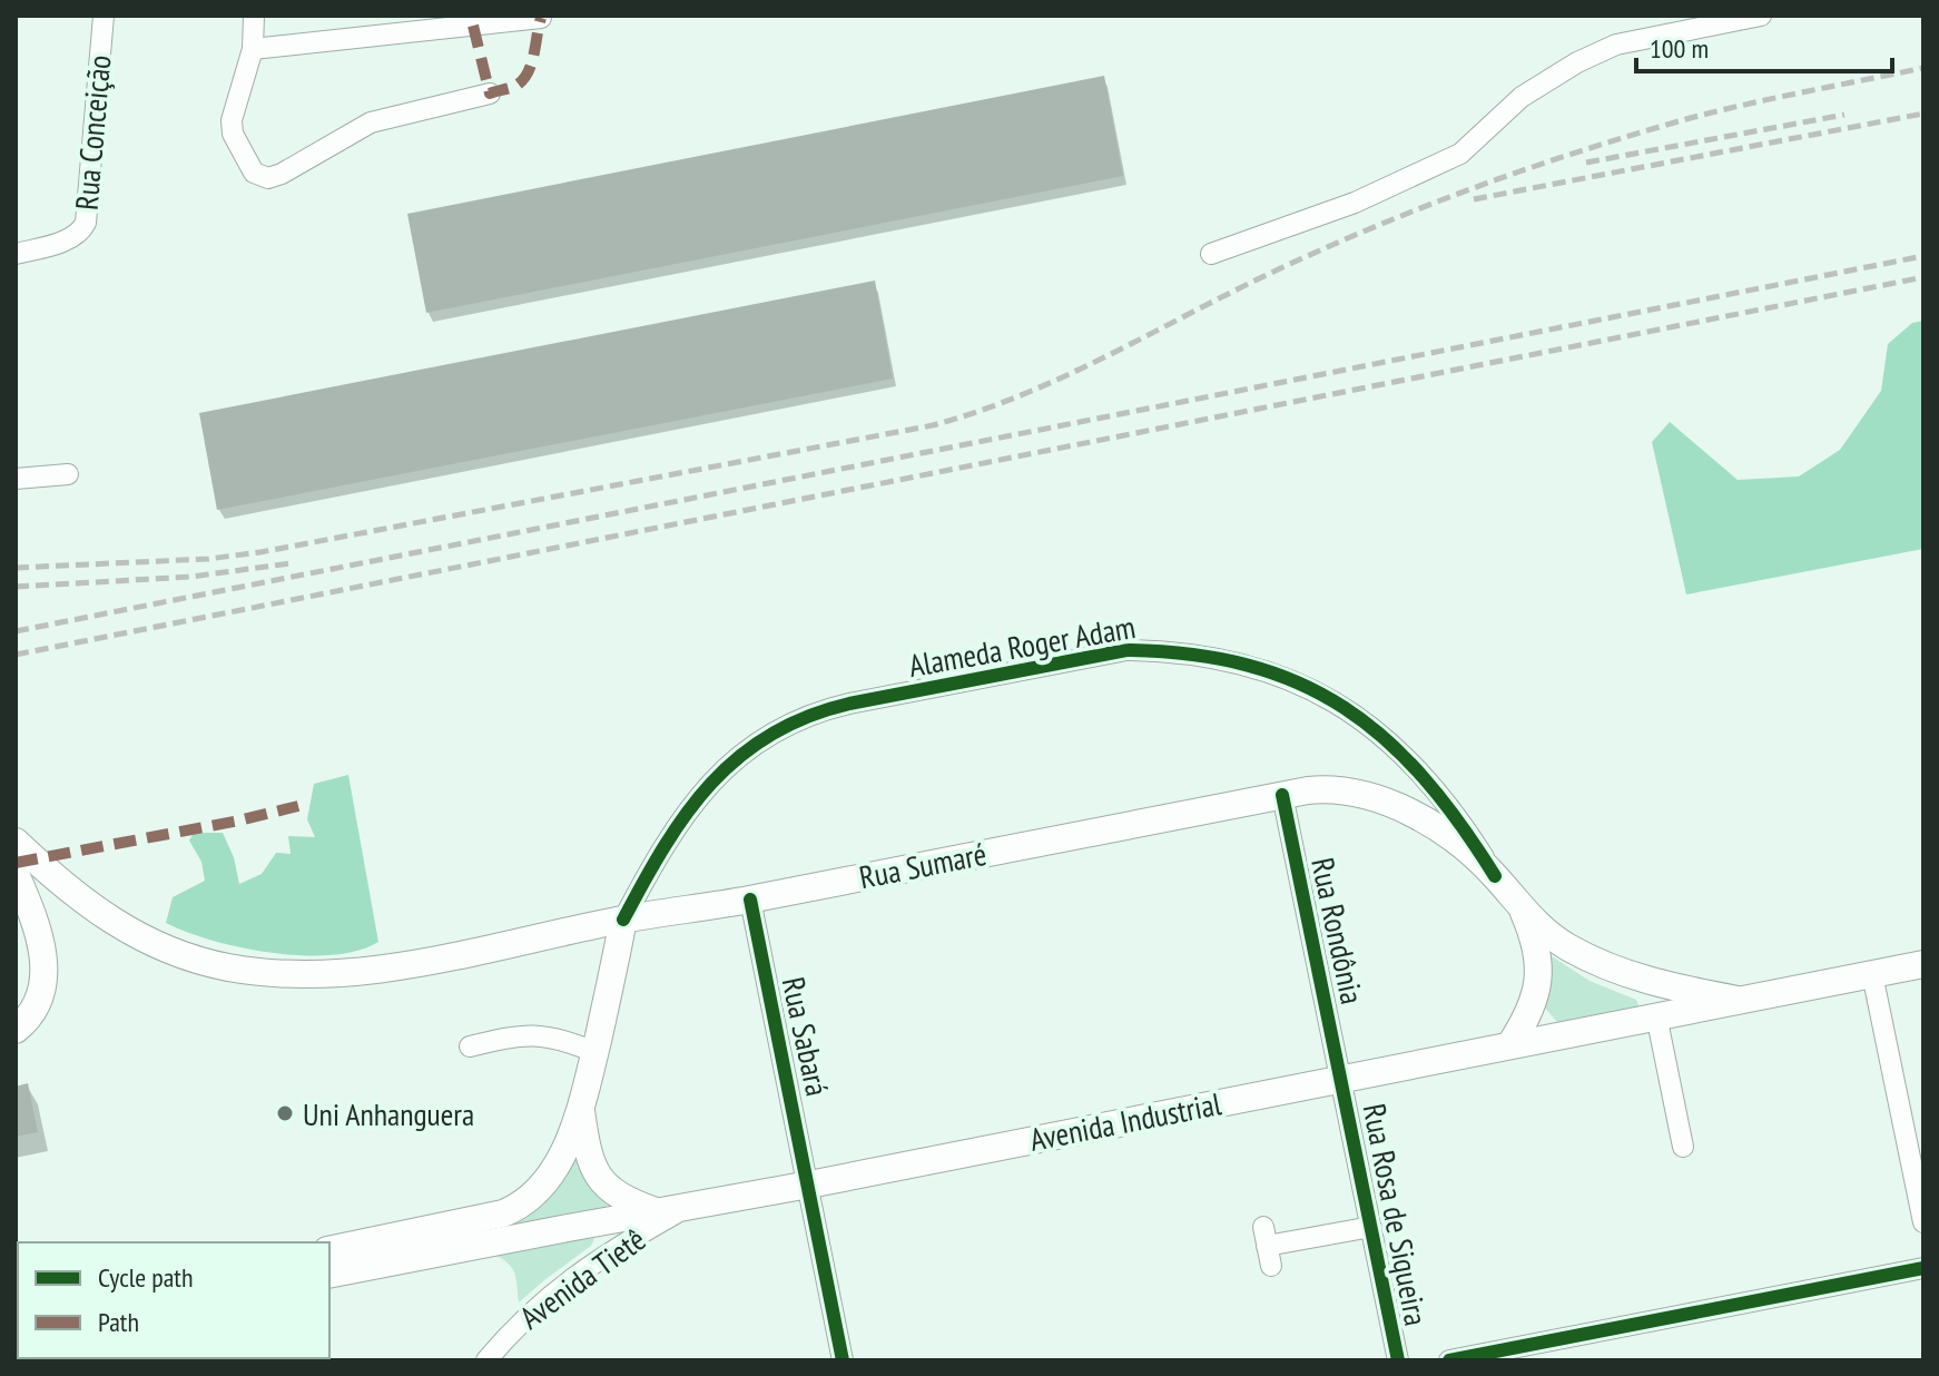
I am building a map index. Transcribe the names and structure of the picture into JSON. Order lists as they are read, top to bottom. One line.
{"streets":{"main road":["Alameda Roger Adam","Rua Sumaré","Avenida Industrial"],"street":["Rua Conceição","Rua Rondônia","Rua Sabará","Rua Rosa de Siqueira","Avenida Tietê"]},"crossings":[["Alameda Roger Adam","Rua Sumaré"],["Alameda Roger Adam","Avenida Industrial"],["Rua Sumaré","Rua Rondônia"],["Rua Sumaré","Rua Sabará"],["Rua Sumaré","Avenida Industrial"],["Rua Rondônia","Avenida Industrial"],["Rua Rondônia","Rua Rosa de Siqueira"],["Rua Sabará","Avenida Industrial"],["Avenida Industrial","Rua Rosa de Siqueira"],["Avenida Industrial","Avenida Tietê"]],"places":["Uni Anhanguera"],"legend":["Cycle path","Path"],"scale_bar":"100 m"}
